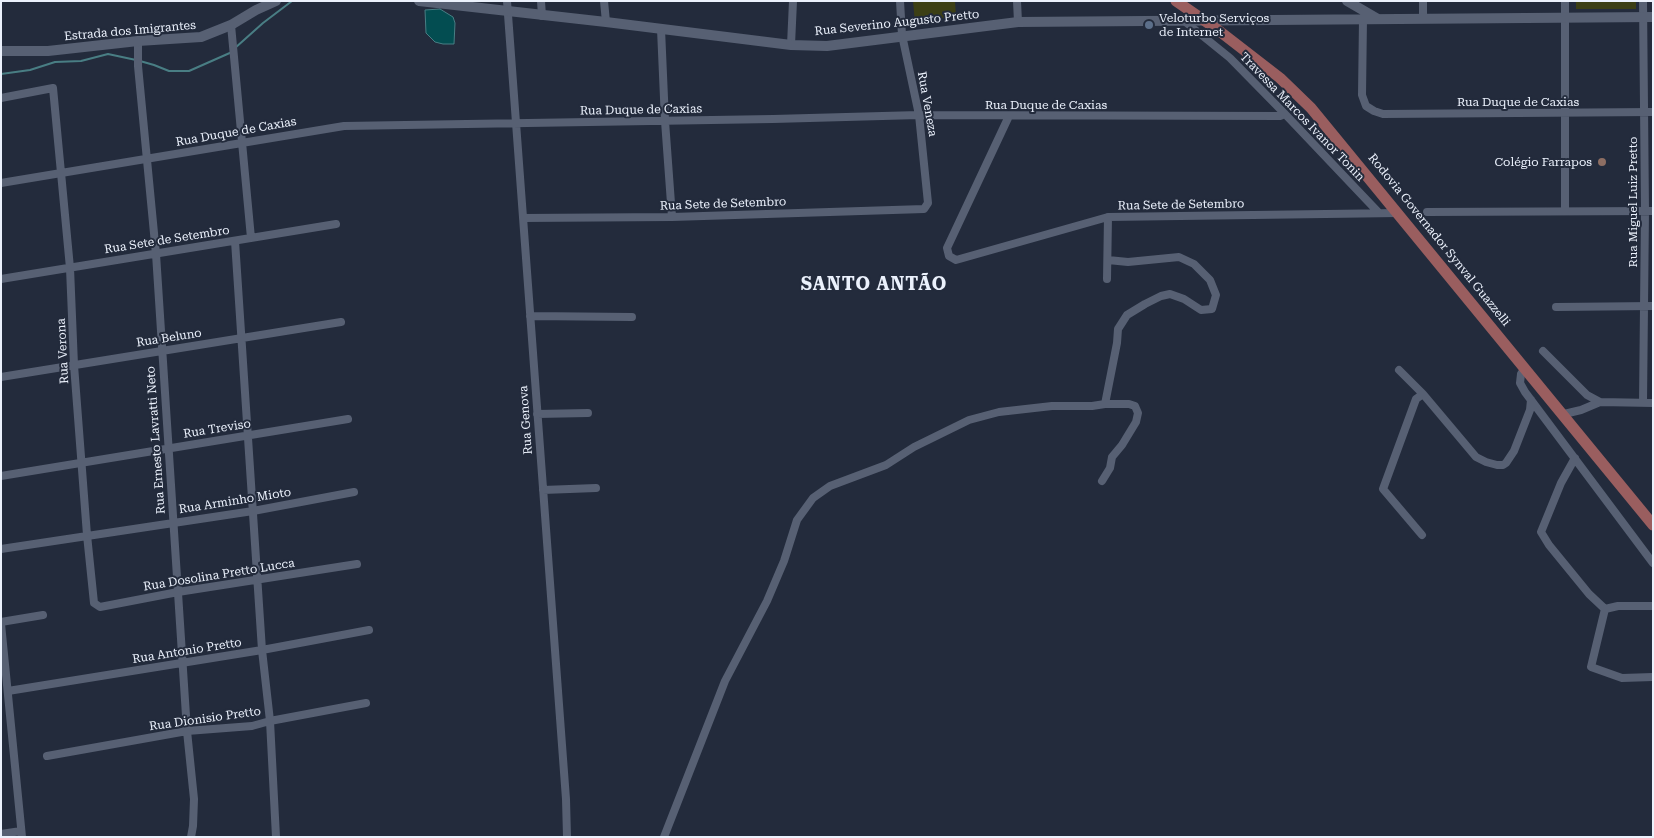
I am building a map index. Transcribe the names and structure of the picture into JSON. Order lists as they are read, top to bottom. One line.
{"streets":{"main road":["Rodovia Governador Synval Guazzelli"],"street":["Rua Severino Augusto Pretto","Estrada dos Imigrantes","Rua Duque de Caxias","Rua Veneza","Travessa Marcos Ivanor Tonin","Rua Miguel Luiz Pretto","Rua Sete de Setembro","Rua Beluno","Rua Verona","Rua Genova","Rua Treviso","Rua Ernesto Lavratti Neto","Rua Arminho Mioto","Rua Dosolina Pretto Lucca","Rua Antonio Pretto","Rua Dionisio Pretto"]},"crossings":[["Rua Severino Augusto Pretto","Rua Duque de Caxias"],["Rua Severino Augusto Pretto","Rua Veneza"],["Rua Severino Augusto Pretto","Travessa Marcos Ivanor Tonin"],["Rua Severino Augusto Pretto","Rua Miguel Luiz Pretto"],["Rua Severino Augusto Pretto","Rua Genova"],["Estrada dos Imigrantes","Rua Ernesto Lavratti Neto"],["Rua Duque de Caxias","Rua Veneza"],["Rua Duque de Caxias","Travessa Marcos Ivanor Tonin"],["Rua Duque de Caxias","Rua Miguel Luiz Pretto"],["Rua Duque de Caxias","Rua Sete de Setembro"],["Rua Duque de Caxias","Rua Verona"],["Rua Duque de Caxias","Rua Genova"],["Rua Duque de Caxias","Rua Ernesto Lavratti Neto"],["Rua Veneza","Rua Sete de Setembro"],["Travessa Marcos Ivanor Tonin","Rua Sete de Setembro"],["Rua Sete de Setembro","Rodovia Governador Synval Guazzelli"],["Rua Sete de Setembro","Rua Verona"],["Rua Sete de Setembro","Rua Genova"],["Rua Sete de Setembro","Rua Ernesto Lavratti Neto"],["Rua Beluno","Rua Verona"],["Rua Beluno","Rua Ernesto Lavratti Neto"],["Rua Verona","Rua Treviso"],["Rua Verona","Rua Arminho Mioto"],["Rua Verona","Rua Dosolina Pretto Lucca"],["Rua Treviso","Rua Ernesto Lavratti Neto"],["Rua Ernesto Lavratti Neto","Rua Arminho Mioto"],["Rua Ernesto Lavratti Neto","Rua Dosolina Pretto Lucca"],["Rua Ernesto Lavratti Neto","Rua Antonio Pretto"],["Rua Ernesto Lavratti Neto","Rua Dionisio Pretto"]],"districts":["SANTO ANTÃO"],"places":["Veloturbo Serviços de Internet","Colégio Farrapos"]}
